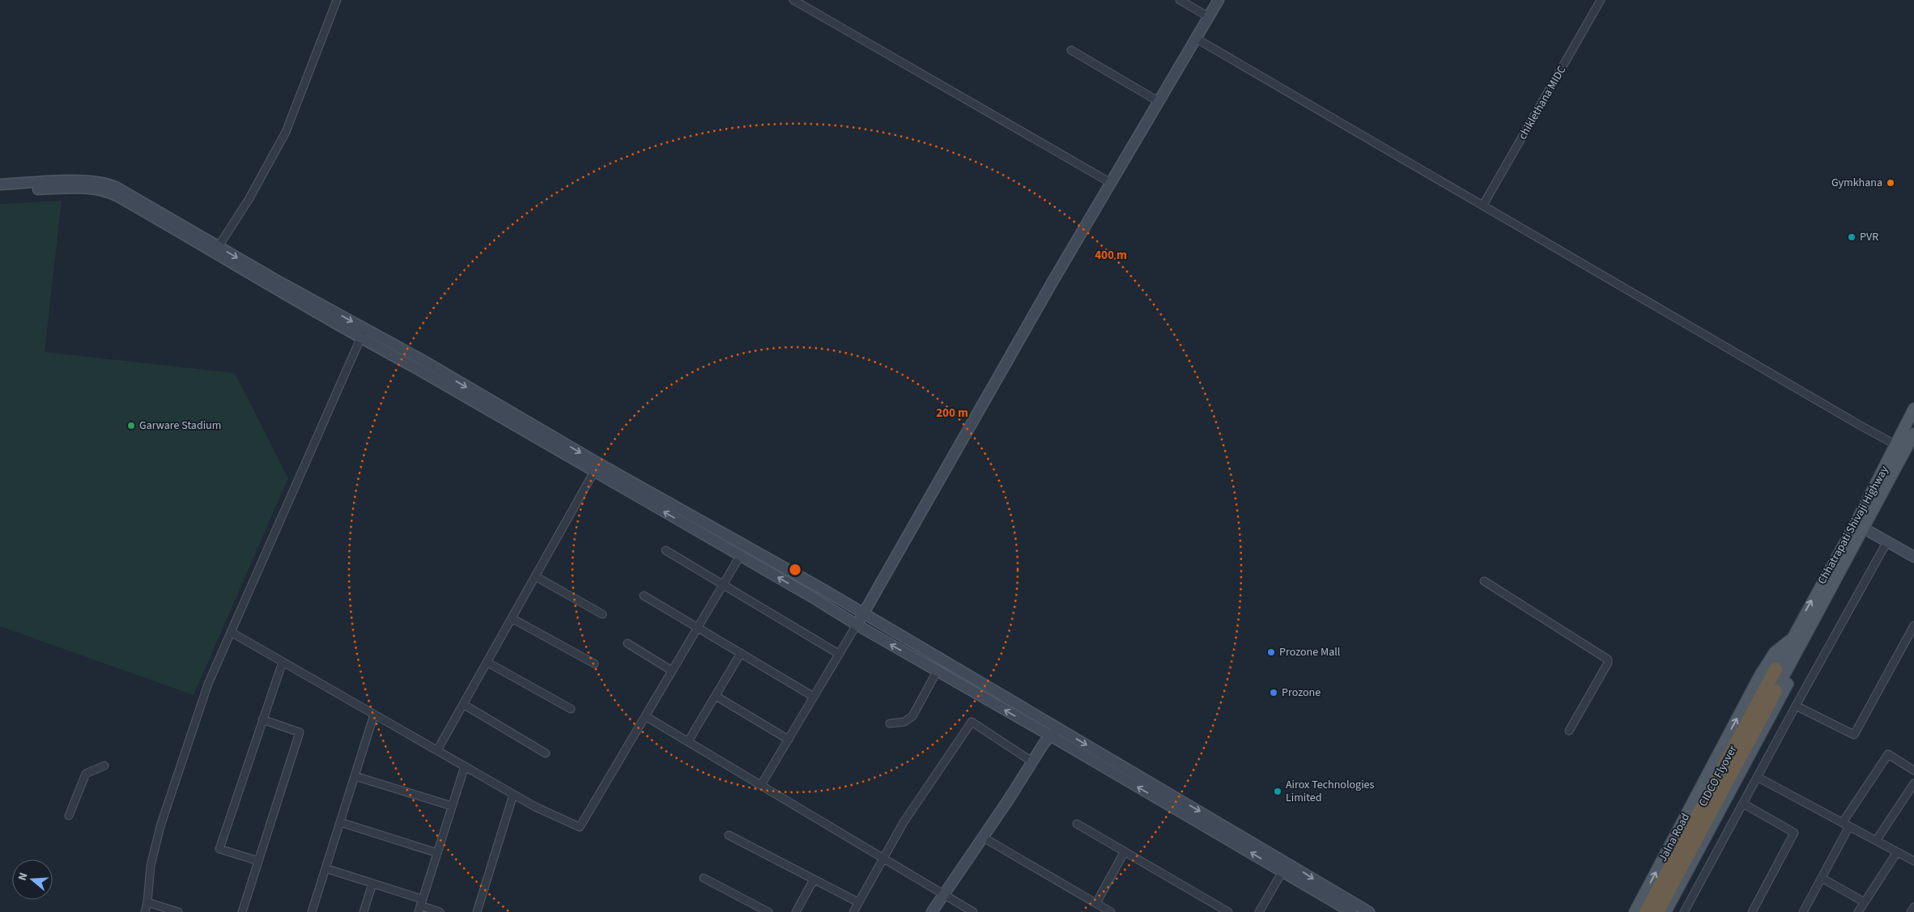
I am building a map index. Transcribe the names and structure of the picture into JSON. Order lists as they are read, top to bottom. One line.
{"streets":{"highway":["CIDCO Flyover"],"main road":["Chhatrapati Shivaji Highway","Jalna Road"],"street":["chiklethana MIDC"]},"crossings":[["Chhatrapati Shivaji Highway","CIDCO Flyover"],["Chhatrapati Shivaji Highway","Jalna Road"],["CIDCO Flyover","Jalna Road"]],"places":["Gymkhana","PVR","Garware Stadium","Prozone Mall","Prozone","Airox Technologies Limited"],"north":"left","rings":["400 m","200 m"]}
